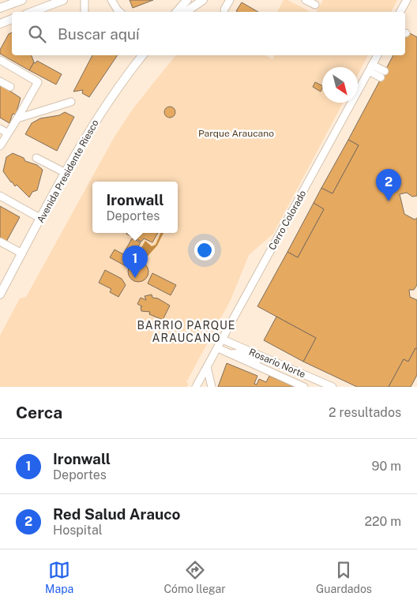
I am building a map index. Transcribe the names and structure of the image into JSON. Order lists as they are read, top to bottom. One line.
{"streets":{"main road":["Avenida Presidente Riesco"],"street":["Cerro Colorado","Rosario Norte"]},"crossings":[["Cerro Colorado","Rosario Norte"]],"districts":["BARRIO PARQUE ARAUCANO"],"parks":["Parque Araucano"],"north":"bottom right","page":{"search":"Buscar aquí","pins":["2","1"],"popup":["Ironwall","Deportes"],"heading":["Cerca","2 resultados"],"list":[{"mark":"1","name":"Ironwall","note":"Deportes","value":"90 m"},{"mark":"2","name":"Red Salud Arauco","note":"Hospital","value":"220 m"}],"nav":["Mapa","Cómo llegar","Guardados"]}}
